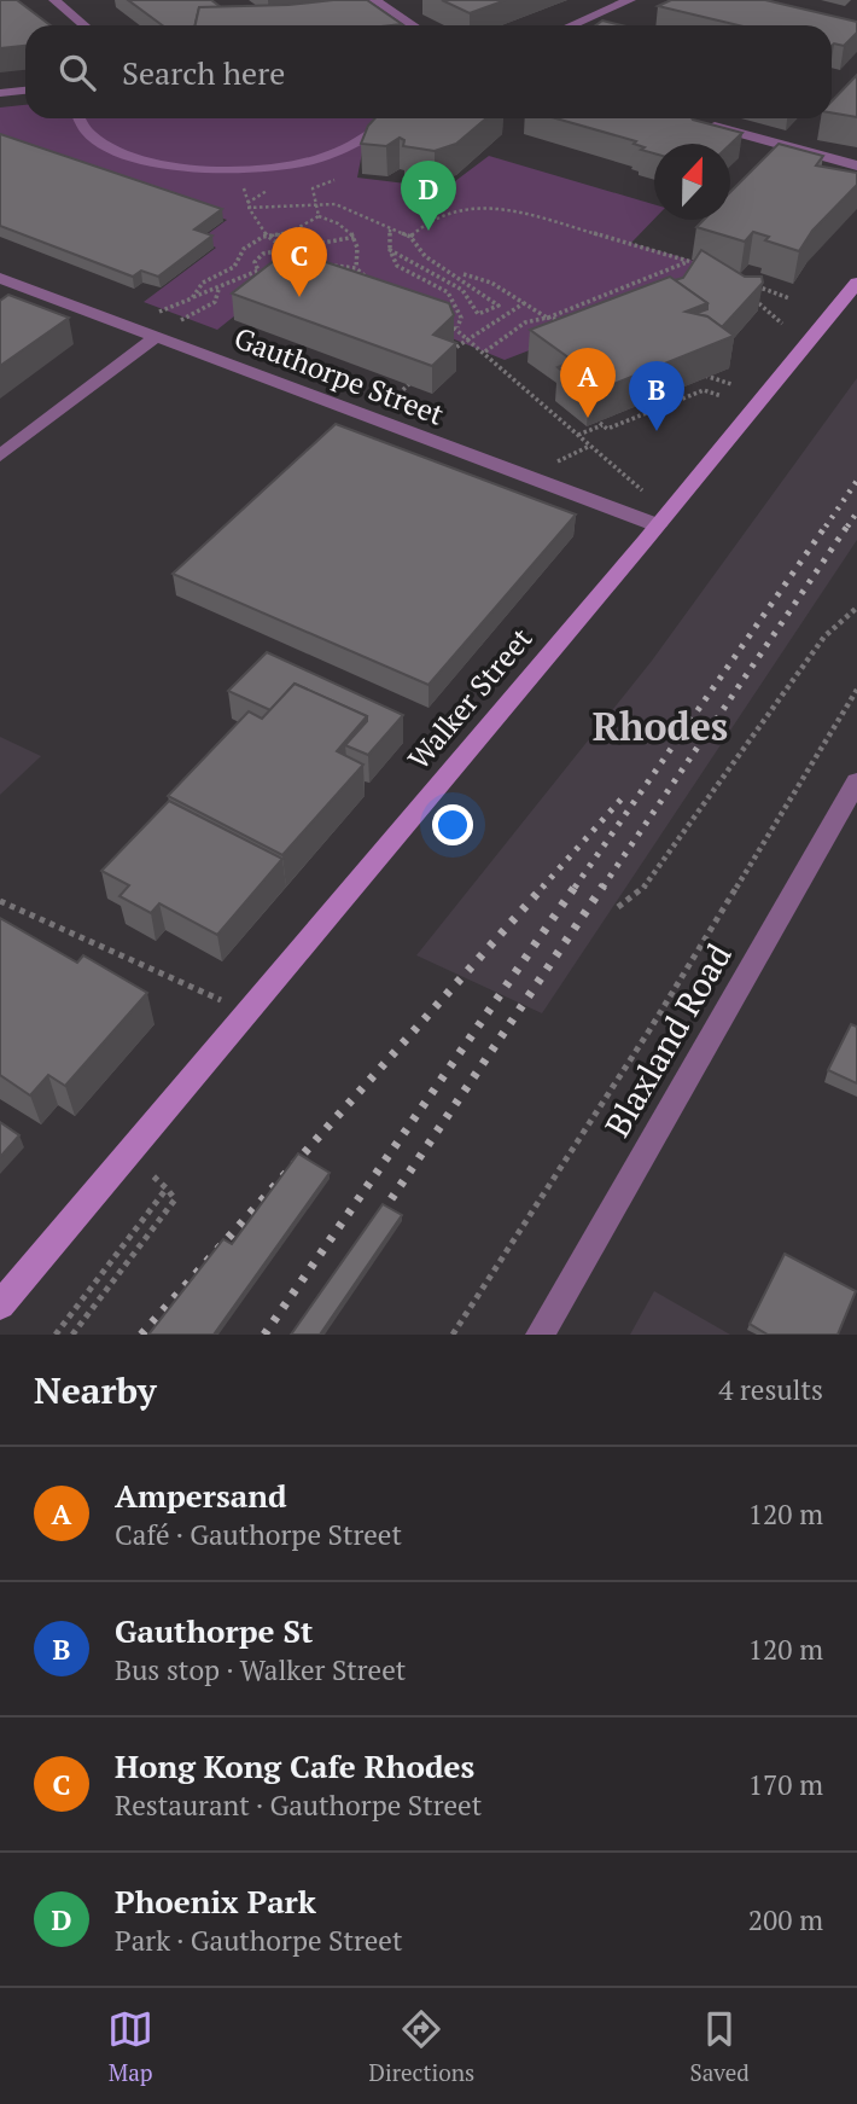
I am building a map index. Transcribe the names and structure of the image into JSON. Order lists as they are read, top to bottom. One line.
{"streets":{"street":["Gauthorpe Street","Walker Street","Blaxland Road"]},"crossings":[["Gauthorpe Street","Walker Street"]],"districts":["Rhodes"],"north":"top","page":{"search":"Search here","pins":["D","C","A","B"],"heading":["Nearby","4 results"],"list":[{"mark":"A","name":"Ampersand","note":"Café · Gauthorpe Street","value":"120 m"},{"mark":"B","name":"Gauthorpe St","note":"Bus stop · Walker Street","value":"120 m"},{"mark":"C","name":"Hong Kong Cafe Rhodes","note":"Restaurant · Gauthorpe Street","value":"170 m"},{"mark":"D","name":"Phoenix Park","note":"Park · Gauthorpe Street","value":"200 m"}],"nav":["Map","Directions","Saved"]}}
